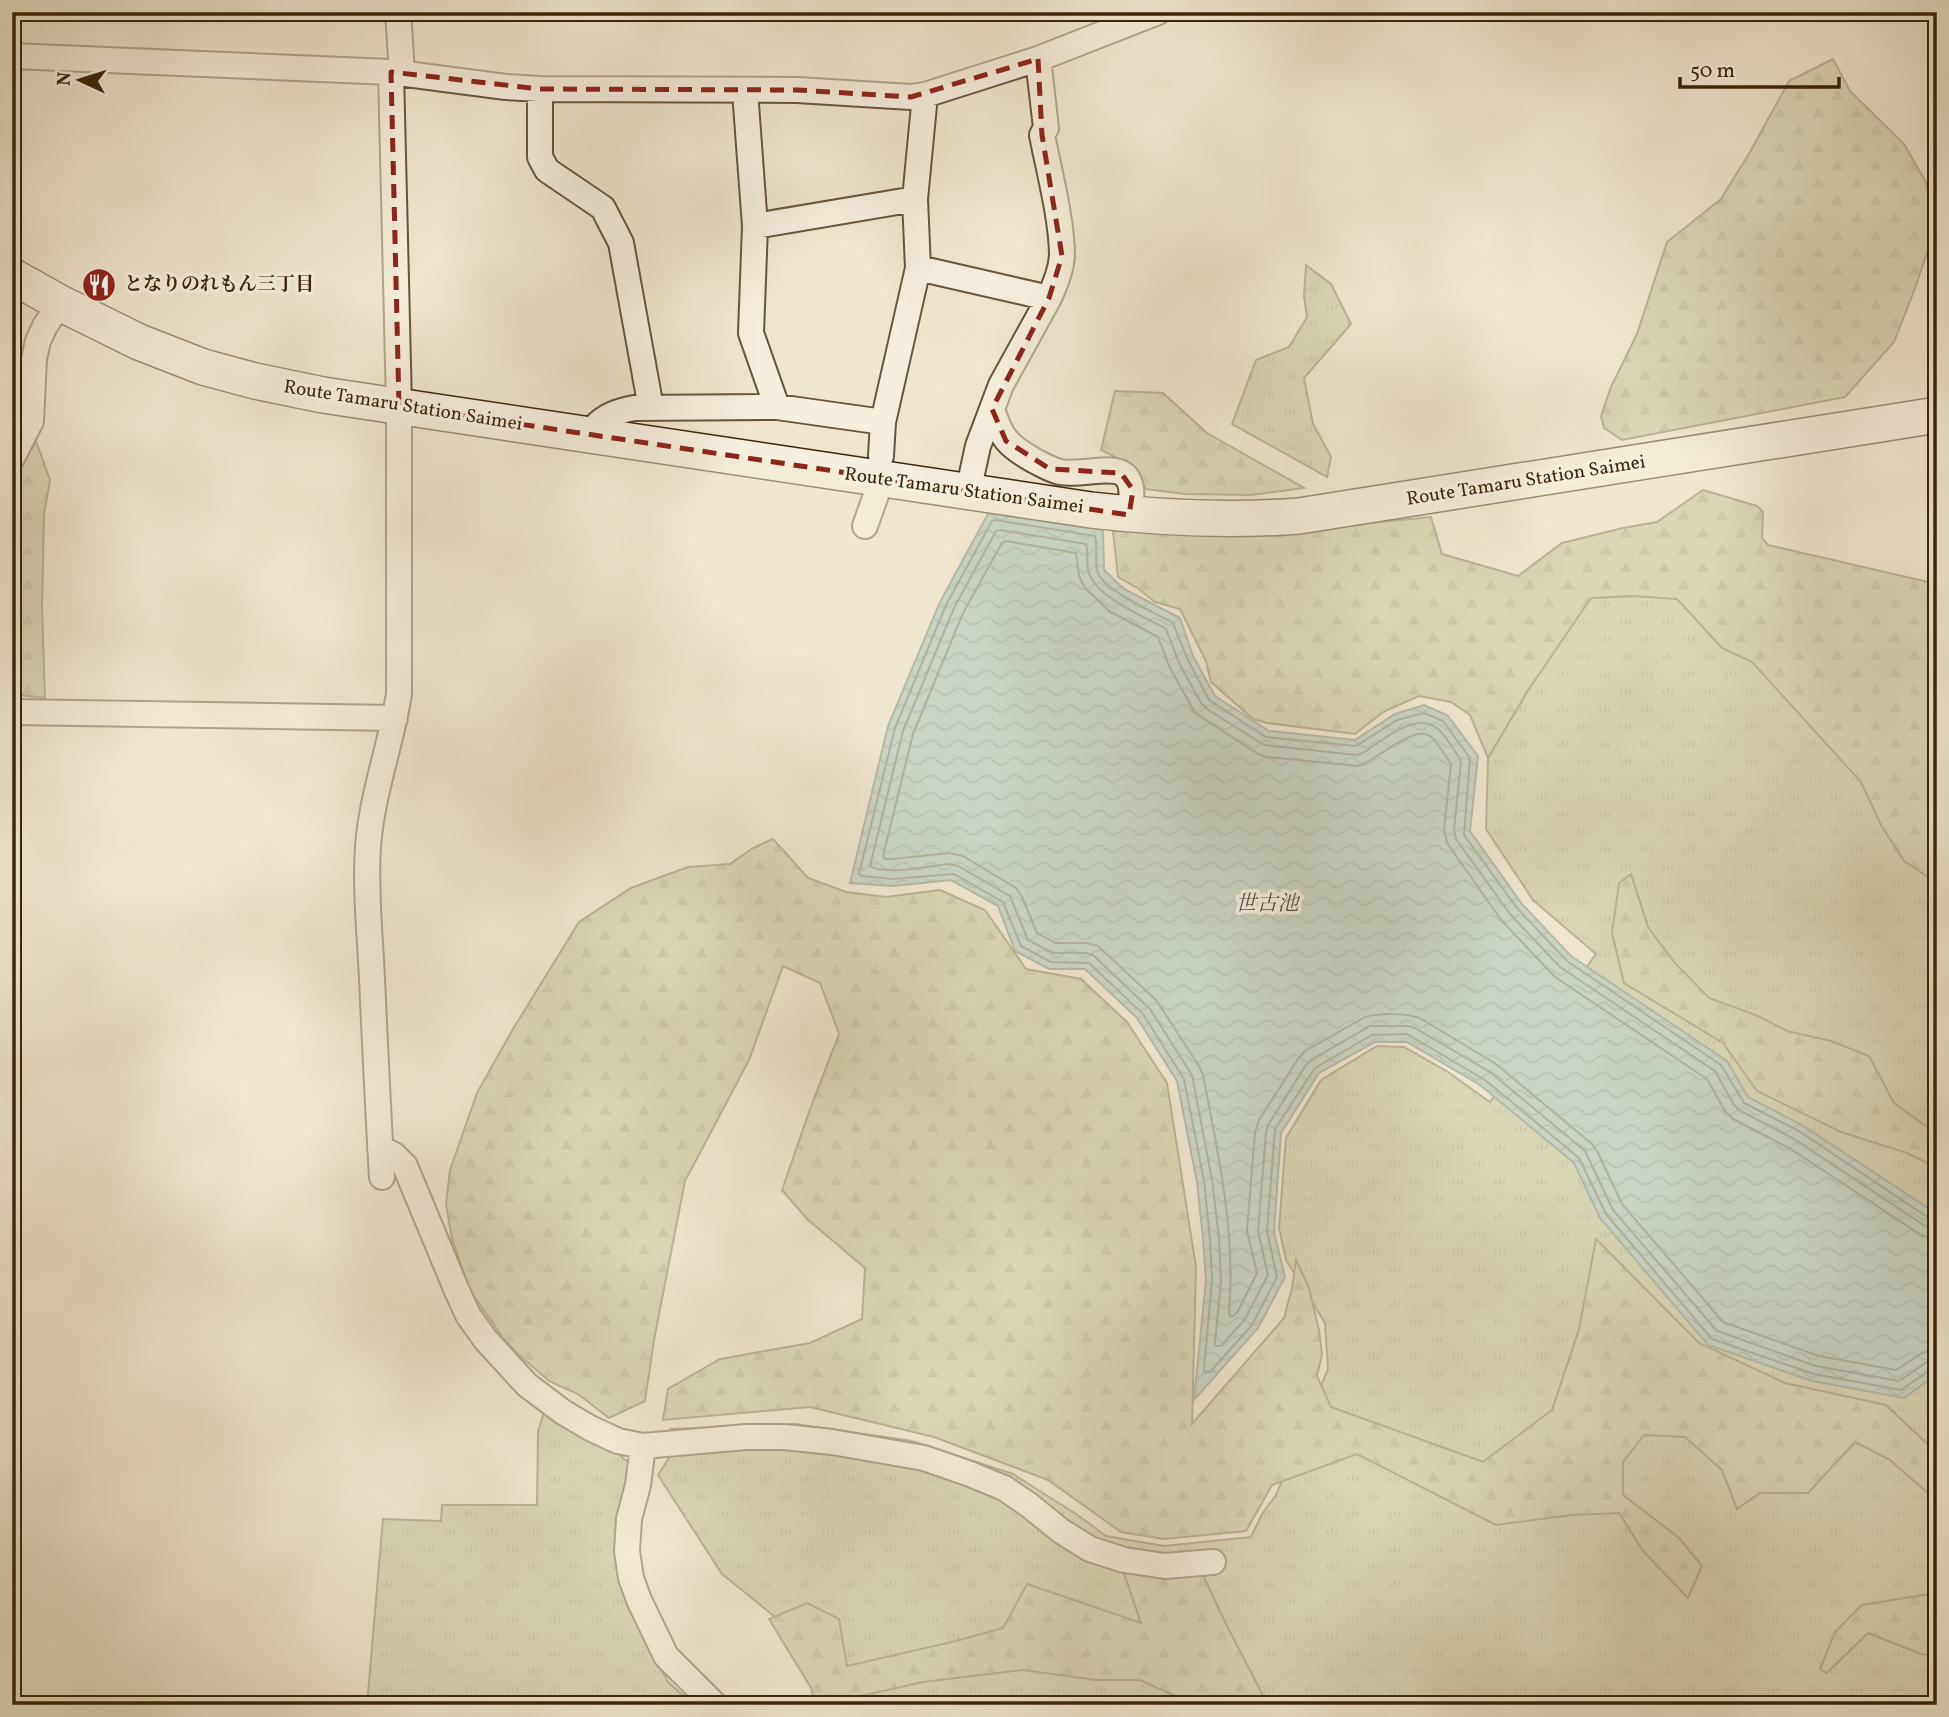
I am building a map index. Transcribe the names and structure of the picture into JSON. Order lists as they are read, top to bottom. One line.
{"streets":{"main road":["Route Tamaru Station Saimei"]},"water":["世古池"],"places":{"restaurant":["となりのれもん三丁目"]},"scale_bar":"50 m","north":"left"}
